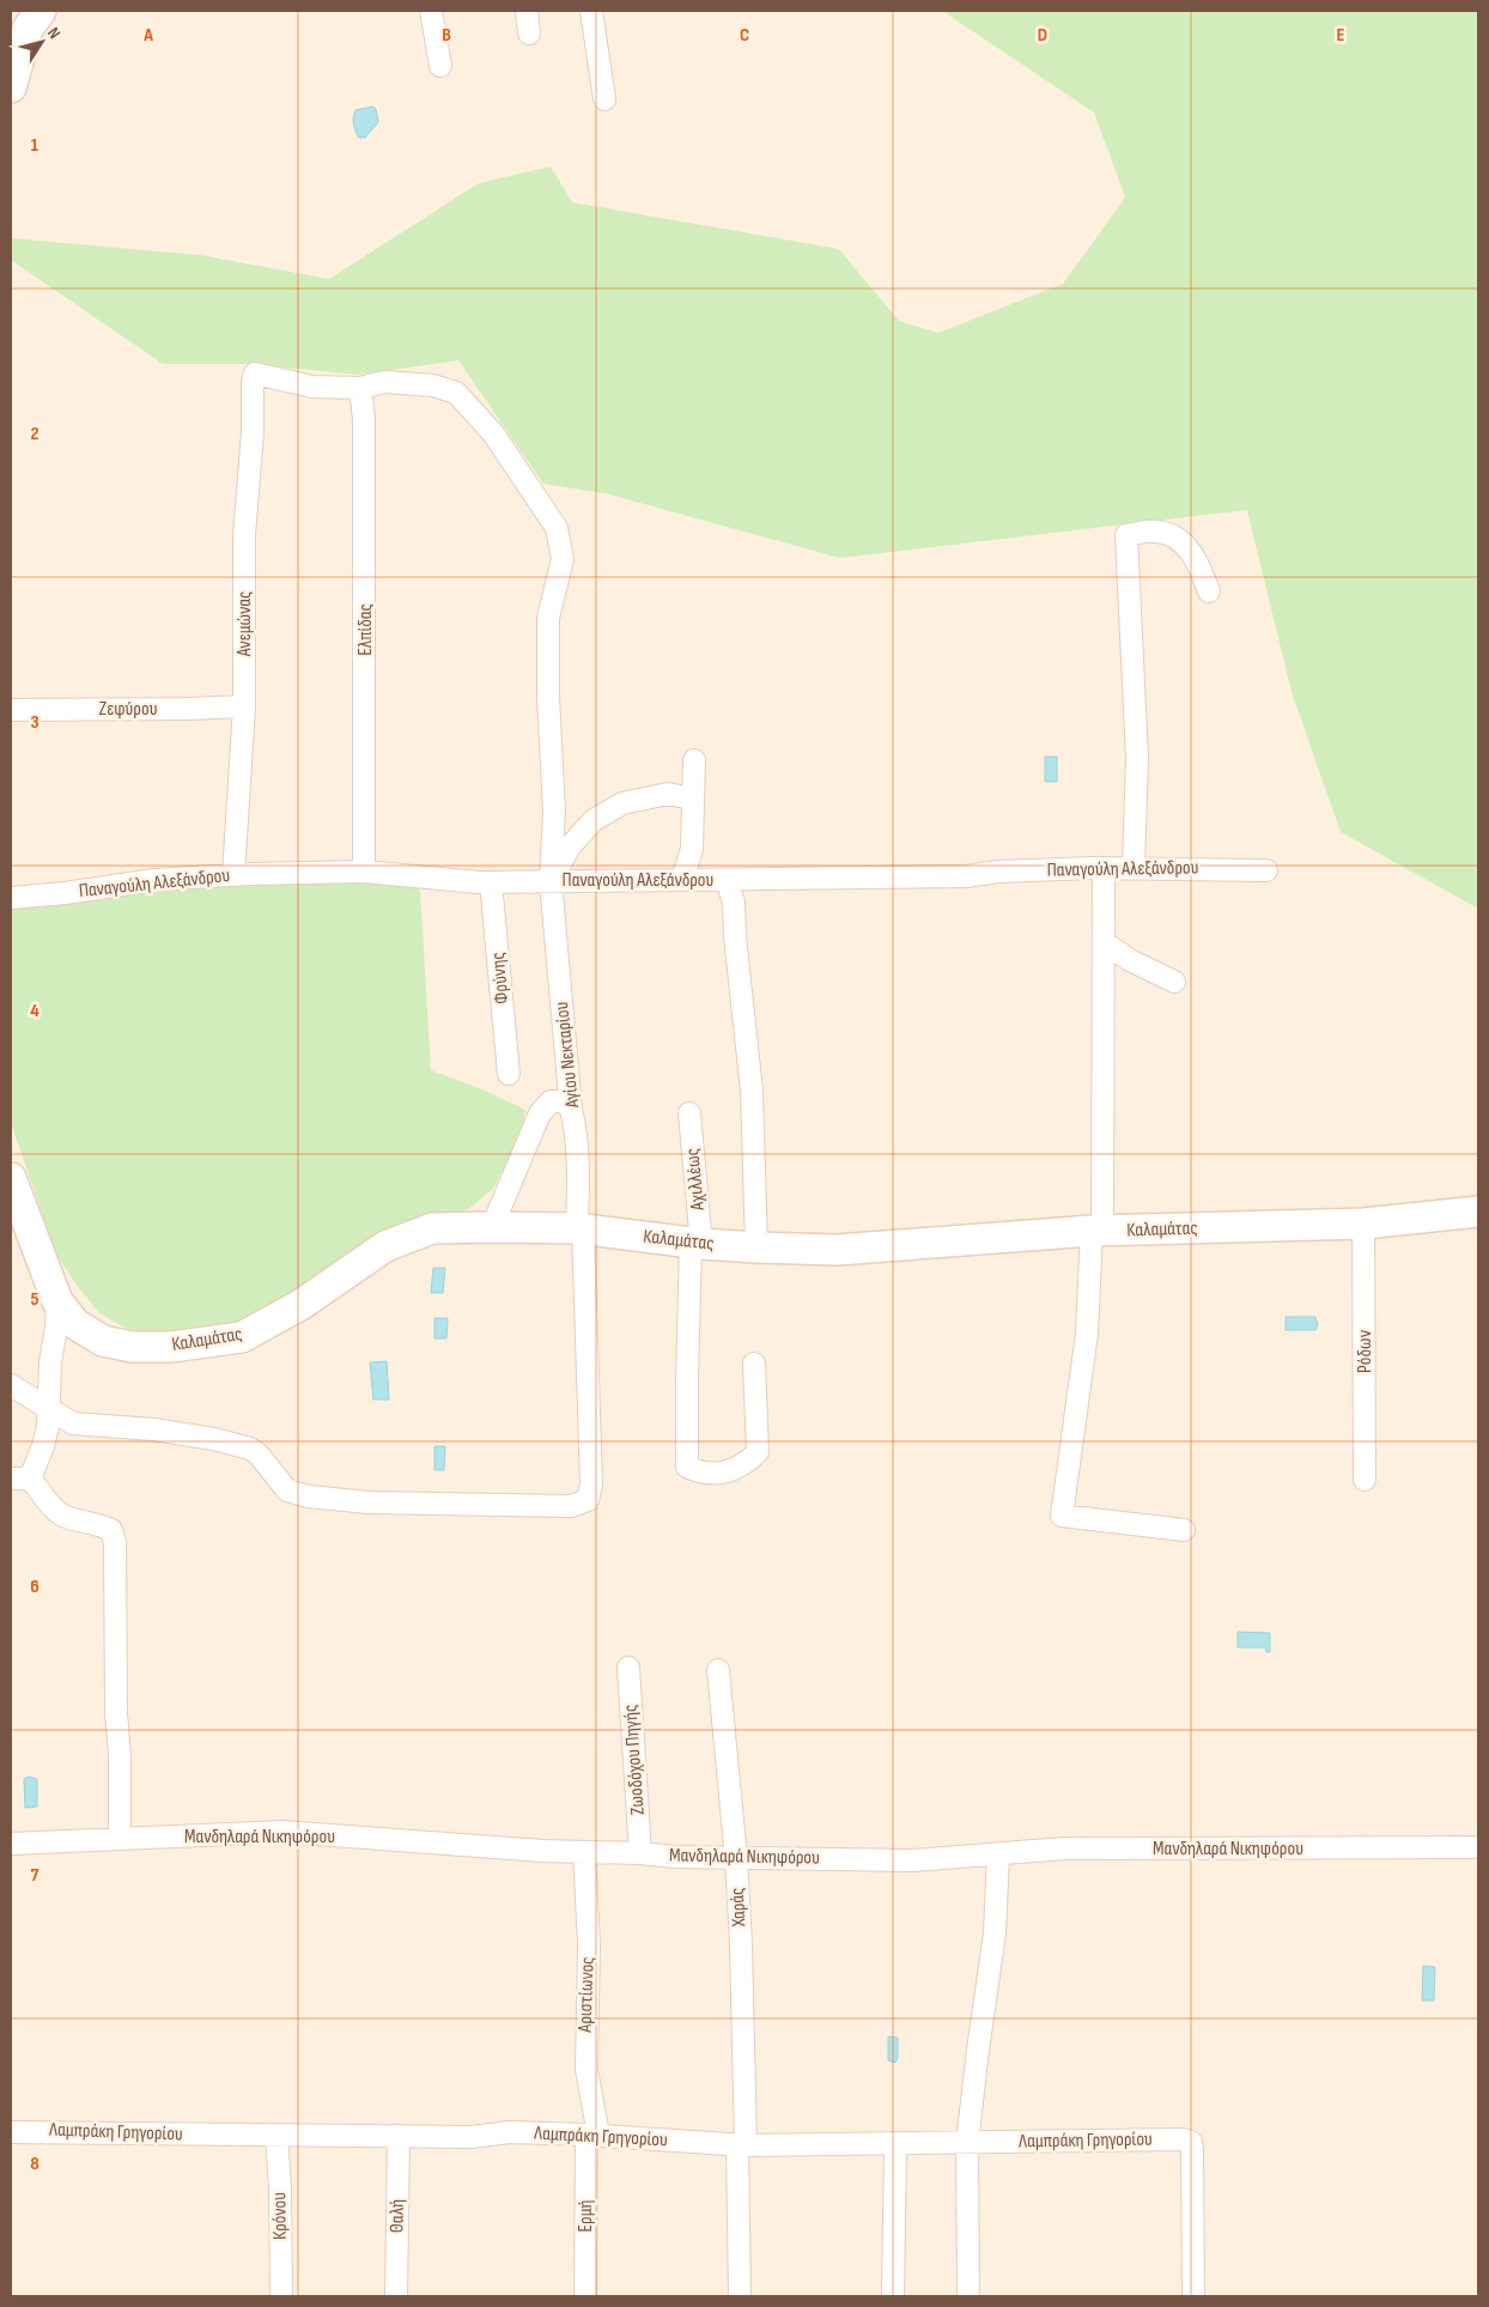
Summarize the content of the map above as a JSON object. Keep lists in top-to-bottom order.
{
  "streets": {
    "street": [
      "Ανεμώνας",
      "Ελπίδας",
      "Ζεφύρου",
      "Παναγούλη Αλεξάνδρου",
      "Φρύνης",
      "Αγίου Νεκταρίου",
      "Αχιλλέως",
      "Καλαμάτας",
      "Ρόδων",
      "Ζωοδόχου Πηγής",
      "Μανδηλαρά Νικηφόρου",
      "Χαράς",
      "Αριστίωνος",
      "Λαμπράκη Γρηγορίου",
      "Κρόνου",
      "Θαλή",
      "Ερμή"
    ]
  },
  "crossings": [
    ["Ανεμώνας", "Ζεφύρου"],
    ["Ανεμώνας", "Παναγούλη Αλεξάνδρου"],
    ["Ανεμώνας", "Αγίου Νεκταρίου"],
    ["Ελπίδας", "Παναγούλη Αλεξάνδρου"],
    ["Ελπίδας", "Αγίου Νεκταρίου"],
    ["Παναγούλη Αλεξάνδρου", "Φρύνης"],
    ["Παναγούλη Αλεξάνδρου", "Αγίου Νεκταρίου"],
    ["Αγίου Νεκταρίου", "Καλαμάτας"],
    ["Αχιλλέως", "Καλαμάτας"],
    ["Καλαμάτας", "Ρόδων"],
    ["Ζωοδόχου Πηγής", "Μανδηλαρά Νικηφόρου"],
    ["Μανδηλαρά Νικηφόρου", "Χαράς"],
    ["Μανδηλαρά Νικηφόρου", "Αριστίωνος"],
    ["Χαράς", "Λαμπράκη Γρηγορίου"],
    ["Αριστίωνος", "Λαμπράκη Γρηγορίου"],
    ["Αριστίωνος", "Ερμή"],
    ["Λαμπράκη Γρηγορίου", "Κρόνου"],
    ["Λαμπράκη Γρηγορίου", "Θαλή"],
    ["Λαμπράκη Γρηγορίου", "Ερμή"]
  ],
  "north": "top right",
  "grid": {
    "columns": [
      "A",
      "B",
      "C",
      "D",
      "E"
    ],
    "rows": [
      "1",
      "2",
      "3",
      "4",
      "5",
      "6",
      "7",
      "8"
    ]
  }
}
